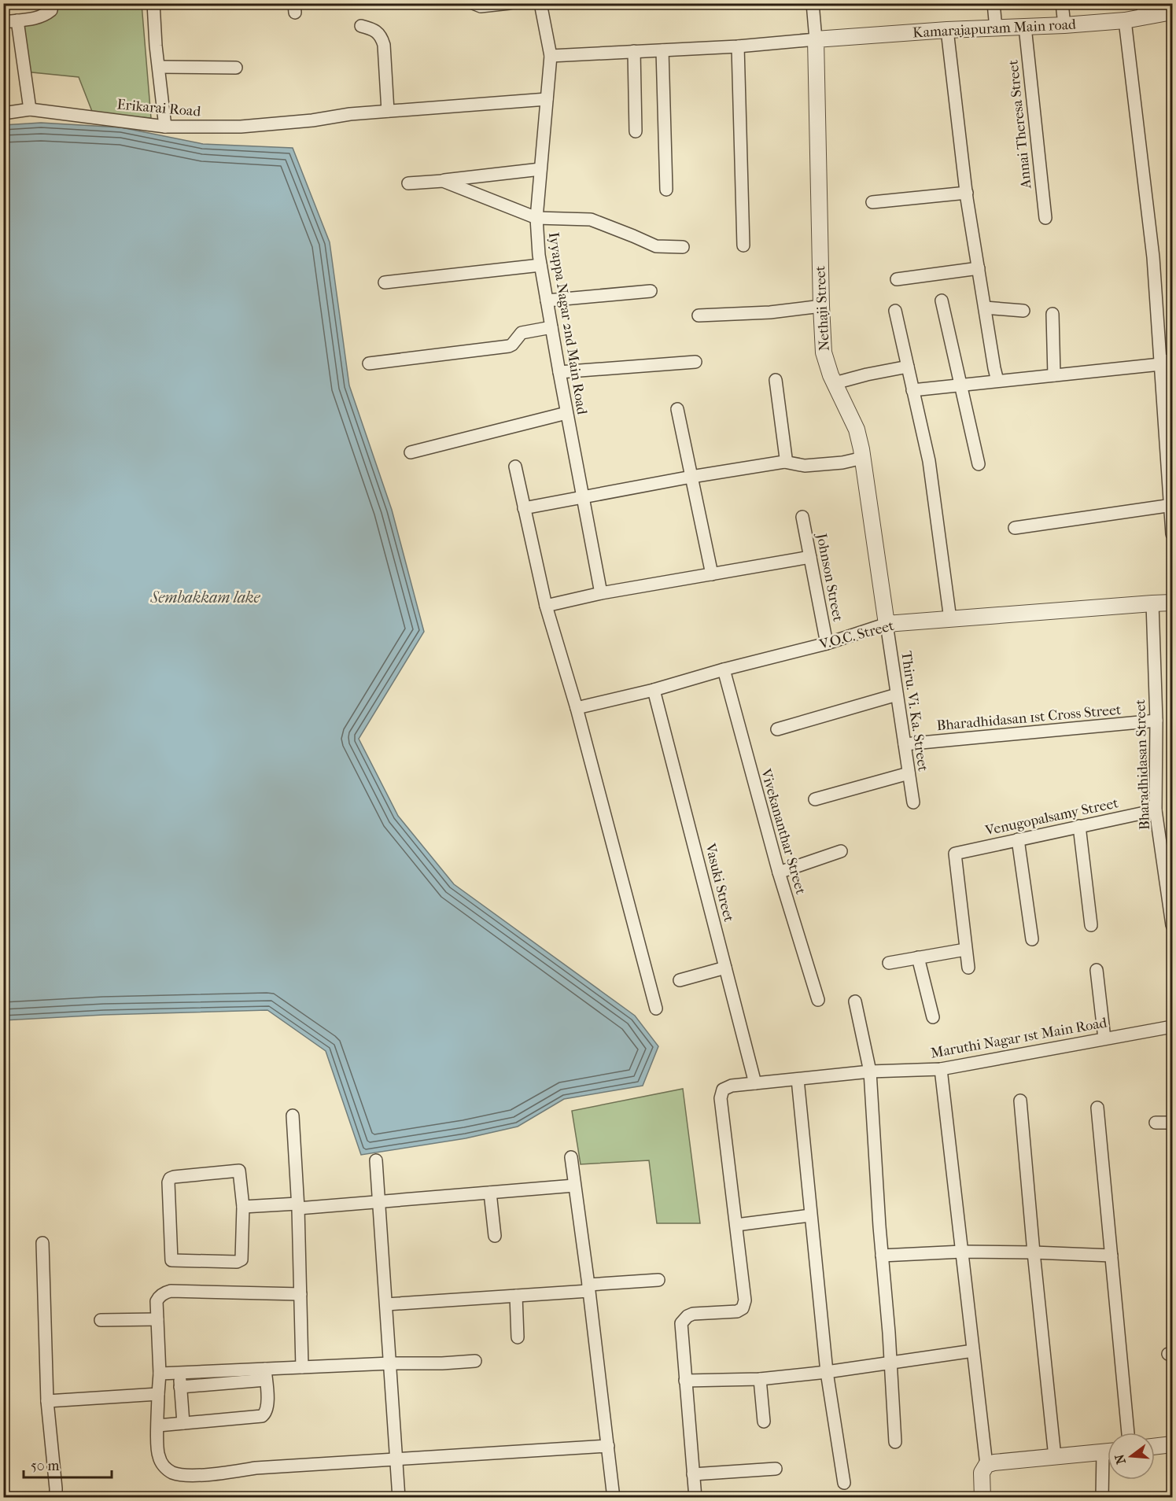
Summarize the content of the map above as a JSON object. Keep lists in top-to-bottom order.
{
  "streets": {
    "street": [
      "Kamarajapuram Main road",
      "Erikarai Road",
      "Annai Theresa Street",
      "Nethaji Street",
      "Iyyappa Nagar 2nd Main Road",
      "Johnson Street",
      "V.O.C. Street",
      "Thiru. Vi. Ka. Street",
      "Bharadhidasan 1st Cross Street",
      "Bharadhidasan Street",
      "Venugopalsamy Street",
      "Vivekananthar Street",
      "Vasuki Street",
      "Maruthi Nagar 1st Main Road"
    ]
  },
  "crossings": [
    ["Kamarajapuram Main road", "Annai Theresa Street"],
    ["Kamarajapuram Main road", "Nethaji Street"],
    ["Erikarai Road", "Iyyappa Nagar 2nd Main Road"],
    ["Nethaji Street", "V.O.C. Street"],
    ["Nethaji Street", "Thiru. Vi. Ka. Street"],
    ["Johnson Street", "V.O.C. Street"],
    ["V.O.C. Street", "Thiru. Vi. Ka. Street"],
    ["V.O.C. Street", "Bharadhidasan Street"],
    ["V.O.C. Street", "Vivekananthar Street"],
    ["V.O.C. Street", "Vasuki Street"],
    ["Thiru. Vi. Ka. Street", "Bharadhidasan 1st Cross Street"],
    ["Bharadhidasan 1st Cross Street", "Bharadhidasan Street"],
    ["Bharadhidasan Street", "Venugopalsamy Street"],
    ["Vasuki Street", "Maruthi Nagar 1st Main Road"]
  ],
  "water": ["Sembakkam lake"],
  "scale_bar": "50 m",
  "north": "left"
}
